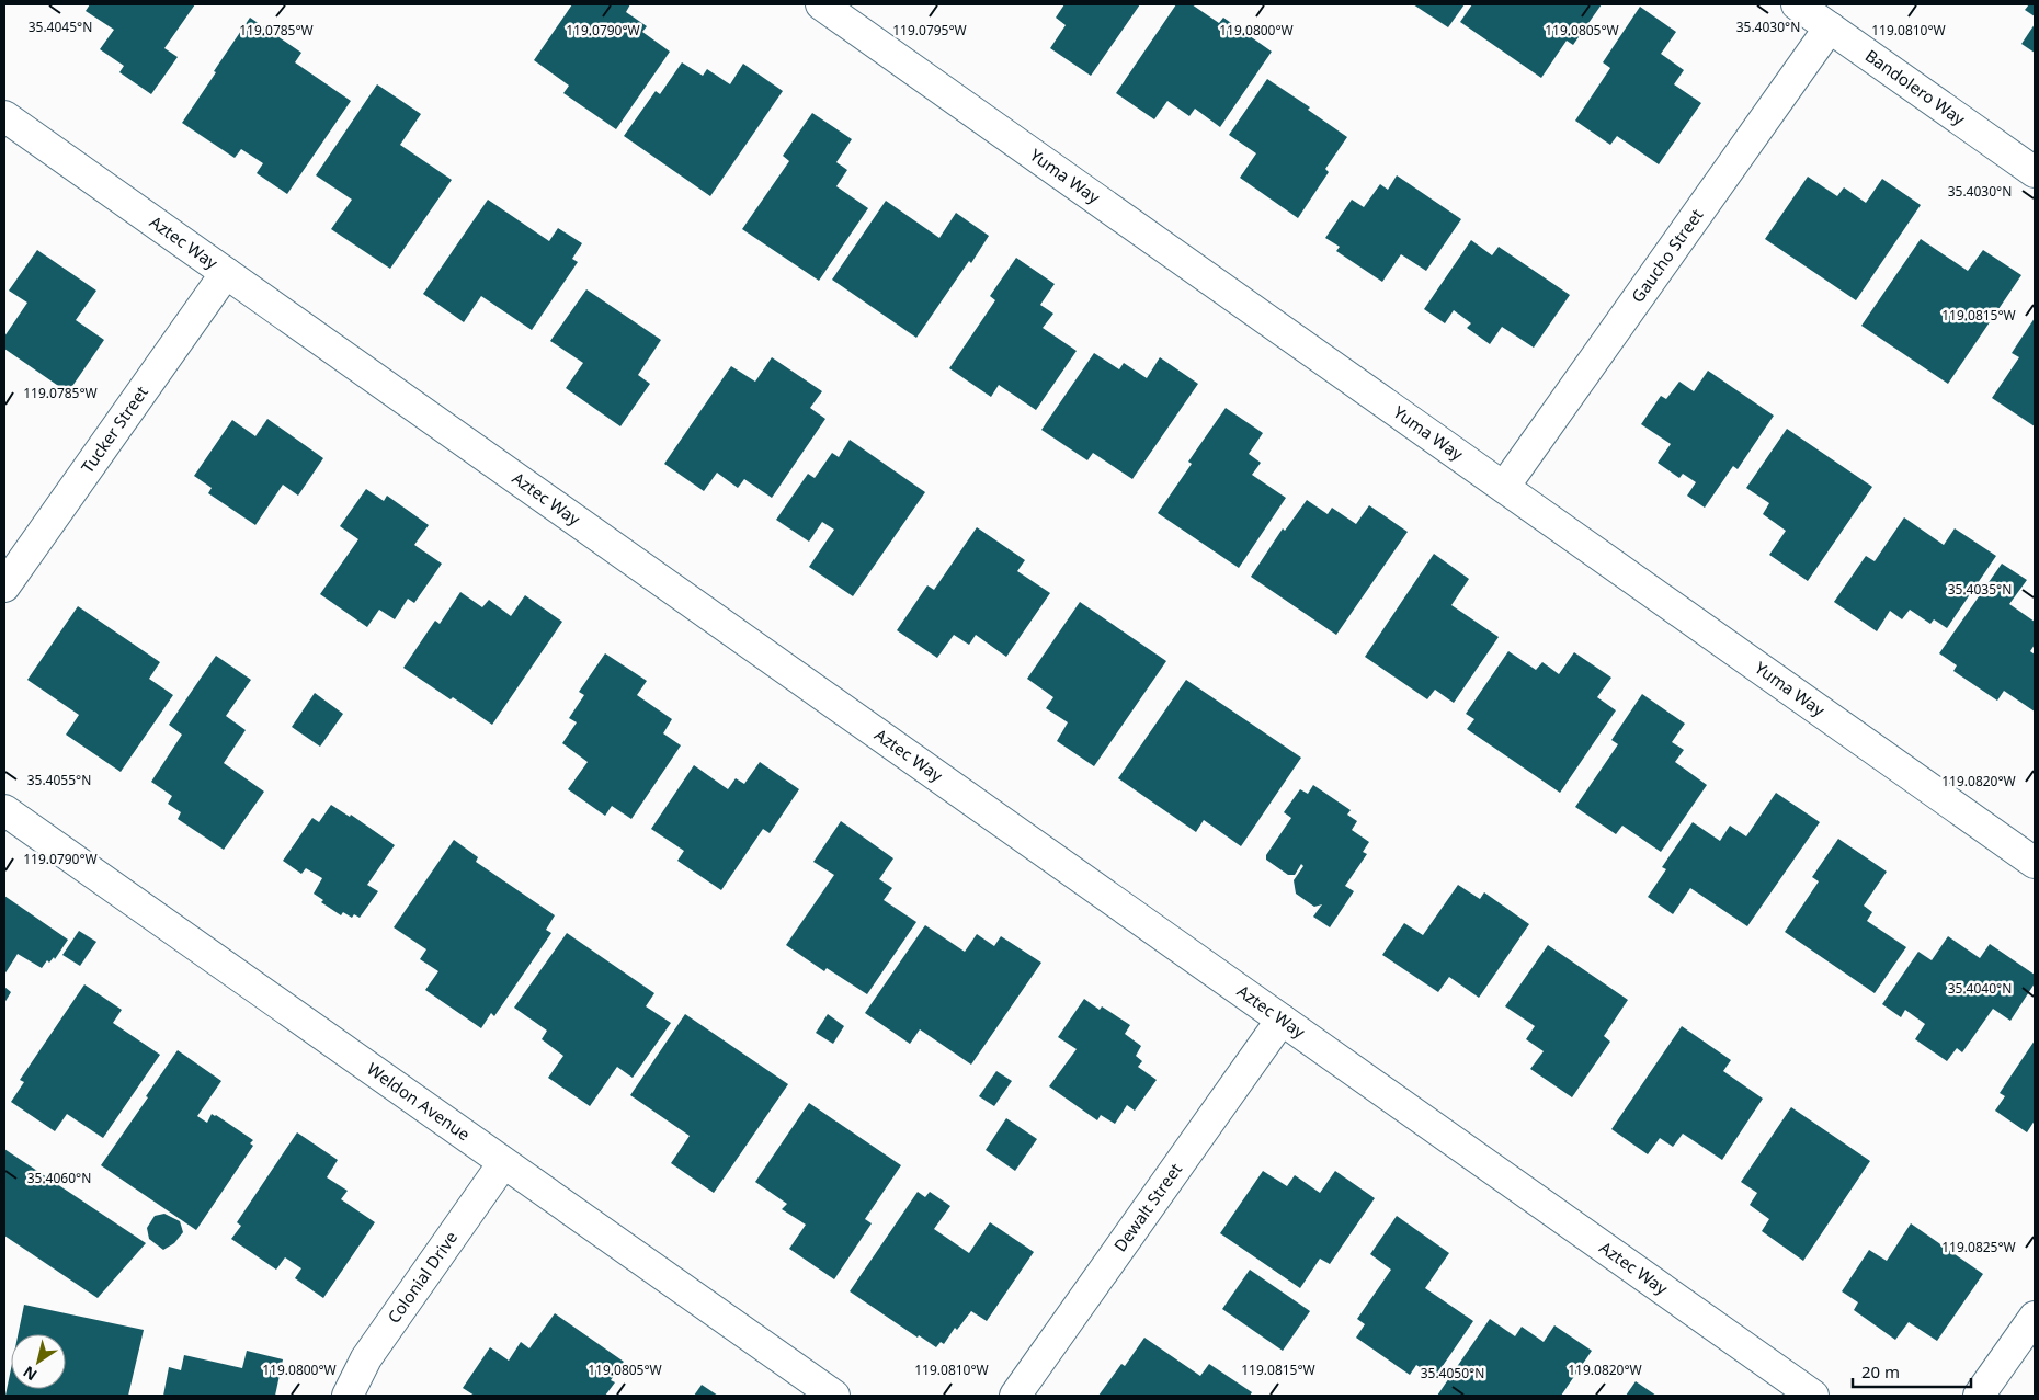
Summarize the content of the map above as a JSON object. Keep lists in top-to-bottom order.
{
  "streets": {
    "street": [
      "Bandolero Way",
      "Yuma Way",
      "Aztec Way",
      "Gaucho Street",
      "Tucker Street",
      "Weldon Avenue",
      "Dewalt Street",
      "Colonial Drive"
    ]
  },
  "crossings": [
    ["Bandolero Way", "Gaucho Street"],
    ["Yuma Way", "Gaucho Street"],
    ["Aztec Way", "Tucker Street"],
    ["Aztec Way", "Dewalt Street"],
    ["Weldon Avenue", "Colonial Drive"]
  ],
  "scale_bar": "20 m",
  "north": "bottom left",
  "coordinates": [
    "35.4045°N",
    "35.4030°N",
    "119.0785°W",
    "119.0790°W",
    "119.0795°W",
    "119.0800°W",
    "119.0805°W",
    "119.0810°W",
    "119.0815°W",
    "35.4035°N",
    "35.4055°N",
    "119.0820°W",
    "35.4040°N",
    "35.4060°N",
    "119.0825°W",
    "35.4050°N"
  ]
}
